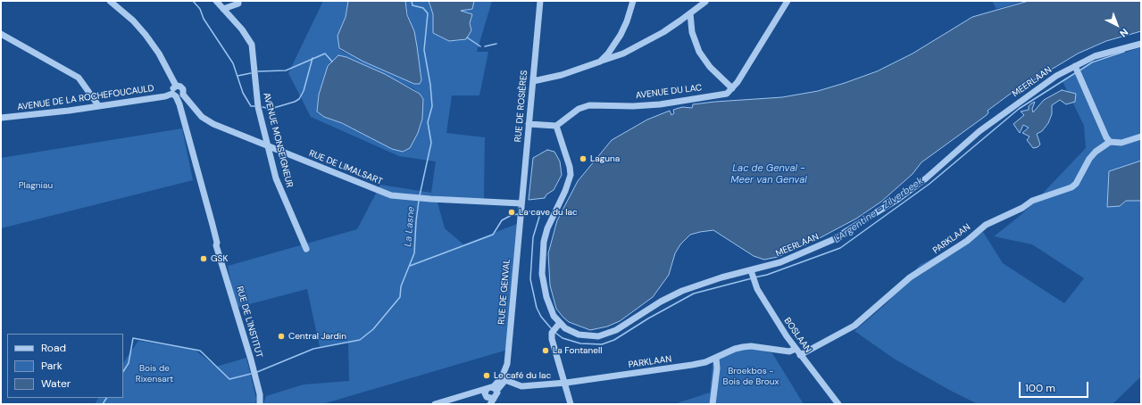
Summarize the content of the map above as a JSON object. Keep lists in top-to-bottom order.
{
  "streets": {
    "street": [
      "MEERLAAN",
      "AVENUE DU LAC",
      "AVENUE DE LA ROCHEFOUCAULD",
      "RUE DE ROSIÈRES",
      "AVENUE MONSEIGNEUR",
      "RUE DE LIMALSART",
      "PARKLAAN",
      "RUE DE GENVAL",
      "RUE DE L'INSTITUT",
      "BOSLAAN"
    ]
  },
  "crossings": [
    ["MEERLAAN", "AVENUE DU LAC"],
    ["MEERLAAN", "BOSLAAN"],
    ["AVENUE DE LA ROCHEFOUCAULD", "RUE DE LIMALSART"],
    ["AVENUE DE LA ROCHEFOUCAULD", "RUE DE L'INSTITUT"],
    ["RUE DE ROSIÈRES", "RUE DE LIMALSART"],
    ["RUE DE ROSIÈRES", "RUE DE GENVAL"],
    ["AVENUE MONSEIGNEUR", "RUE DE LIMALSART"],
    ["PARKLAAN", "RUE DE GENVAL"],
    ["PARKLAAN", "BOSLAAN"]
  ],
  "water": ["Lac de Genval - Meer van Genval", "L'Argentine - Zilverbeek", "La Lasne"],
  "parks": ["Plagniau", "Bois de Rixensart", "Broekbos - Bois de Broux"],
  "places": [
    "Laguna",
    "La cave du lac",
    "GSK",
    "Central Jardin",
    "La Fontanell",
    "Le café du lac"
  ],
  "legend": ["Road", "Park", "Water"],
  "scale_bar": "100 m",
  "north": "bottom right"
}
